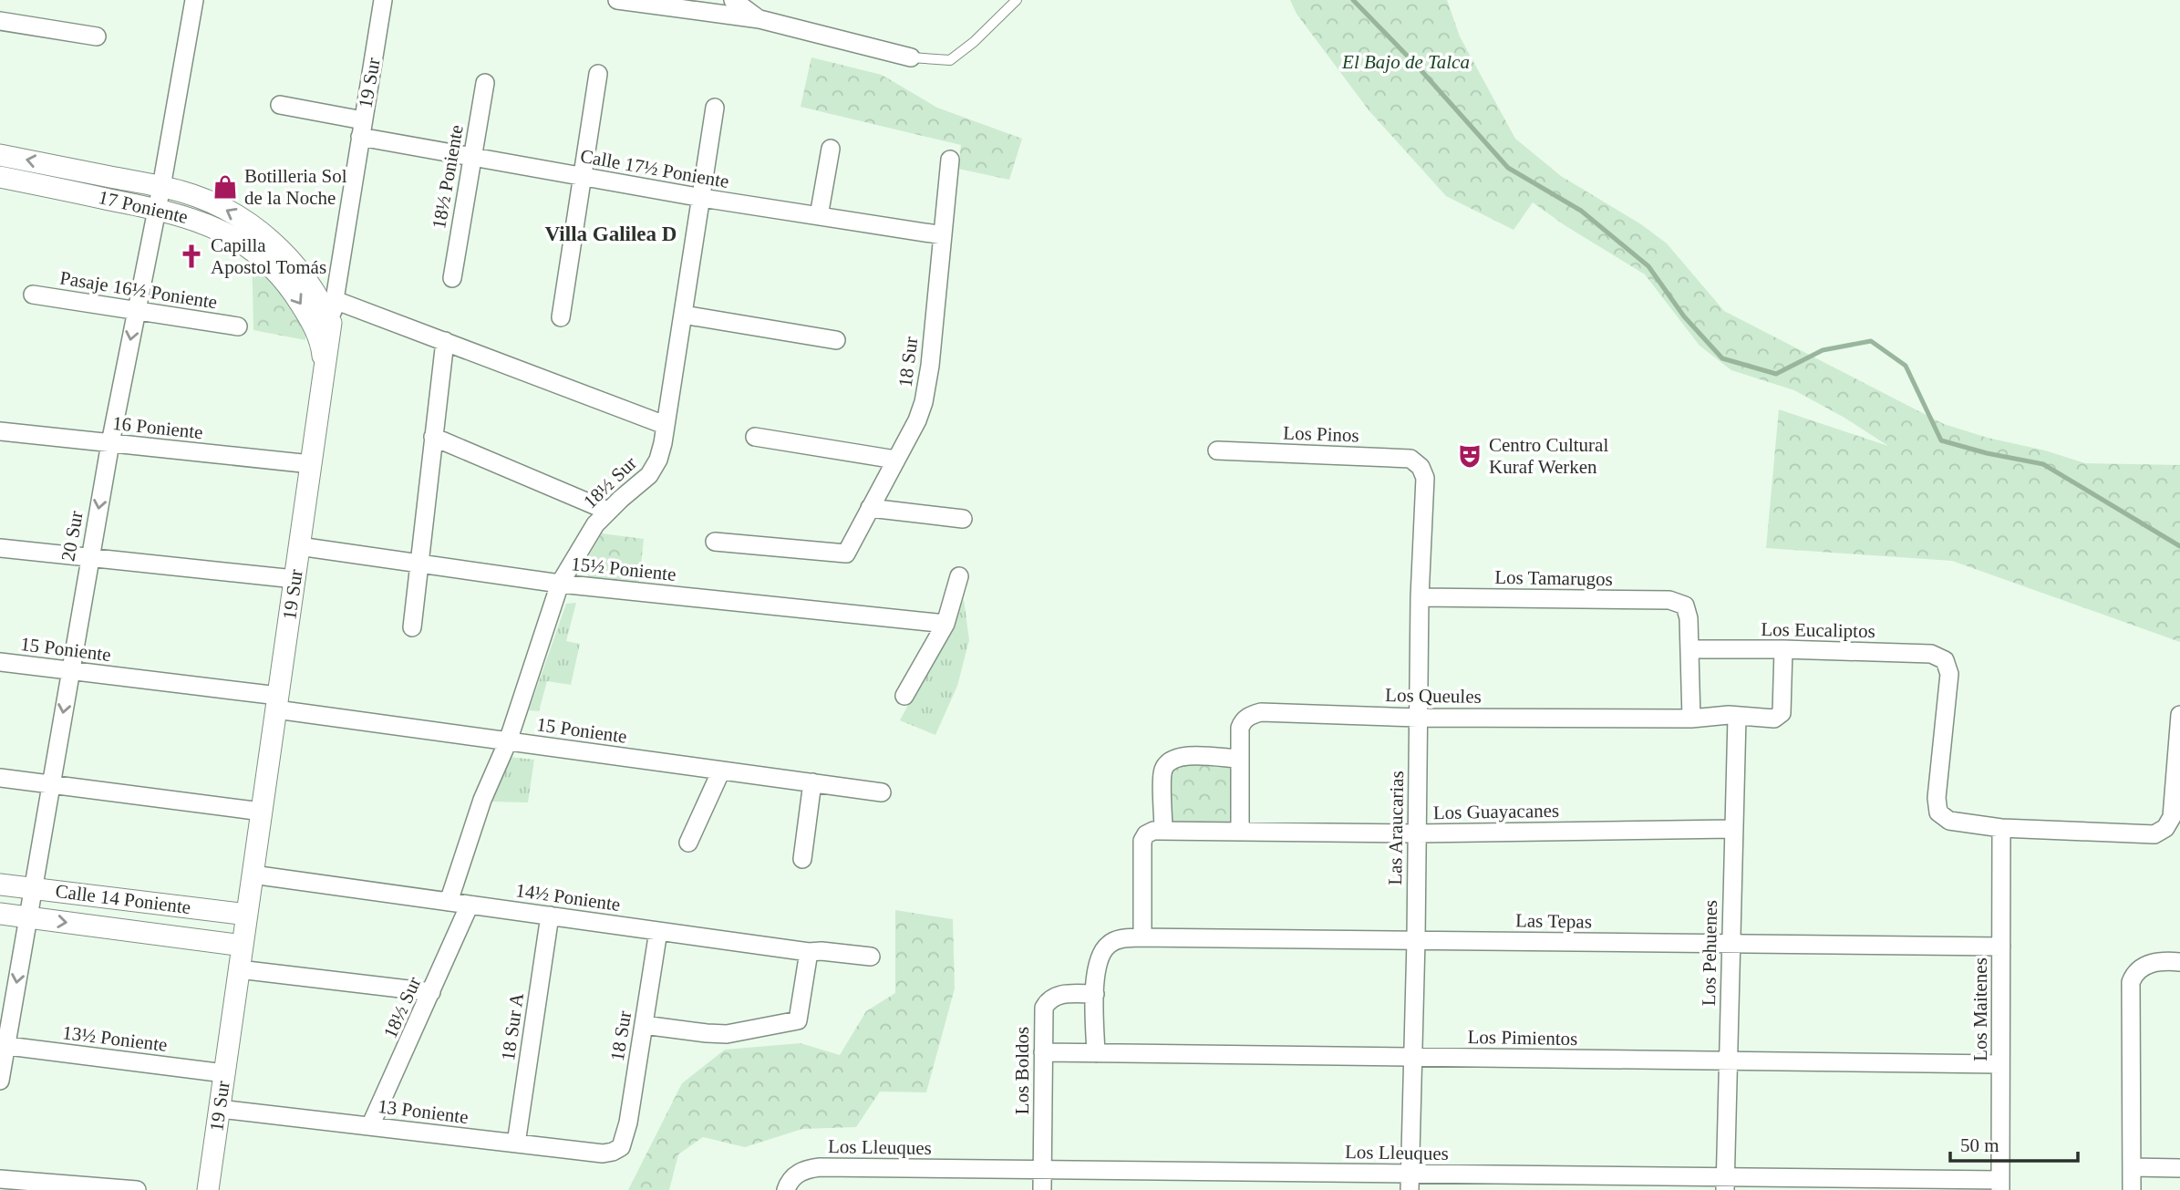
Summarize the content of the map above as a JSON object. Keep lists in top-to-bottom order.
{
  "streets": {
    "street": [
      "19 Sur",
      "Calle 17½ Poniente",
      "18½ Poniente",
      "17 Poniente",
      "Pasaje 16½ Poniente",
      "18 Sur",
      "16 Poniente",
      "Los Pinos",
      "18½ Sur",
      "20 Sur",
      "15½ Poniente",
      "Los Tamarugos",
      "Los Eucaliptos",
      "15 Poniente",
      "Los Queules",
      "Los Guayacanes",
      "Las Araucarias",
      "14½ Poniente",
      "Calle 14 Poniente",
      "Las Tepas",
      "Los Pehuenes",
      "Los Maitenes",
      "18 Sur A",
      "Los Pimientos",
      "13½ Poniente",
      "Los Boldos",
      "13 Poniente",
      "Los Lleuques"
    ]
  },
  "crossings": [
    ["19 Sur", "Calle 17½ Poniente"],
    ["19 Sur", "17 Poniente"],
    ["19 Sur", "16 Poniente"],
    ["19 Sur", "15½ Poniente"],
    ["19 Sur", "15 Poniente"],
    ["19 Sur", "14½ Poniente"],
    ["19 Sur", "Calle 14 Poniente"],
    ["19 Sur", "13½ Poniente"],
    ["19 Sur", "13 Poniente"],
    ["Calle 17½ Poniente", "18½ Poniente"],
    ["Calle 17½ Poniente", "18 Sur"],
    ["Calle 17½ Poniente", "18½ Sur"],
    ["17 Poniente", "20 Sur"],
    ["Pasaje 16½ Poniente", "20 Sur"],
    ["18 Sur", "14½ Poniente"],
    ["18 Sur", "13 Poniente"],
    ["16 Poniente", "20 Sur"],
    ["Los Pinos", "Las Araucarias"],
    ["18½ Sur", "15½ Poniente"],
    ["18½ Sur", "15 Poniente"],
    ["18½ Sur", "14½ Poniente"],
    ["18½ Sur", "13 Poniente"],
    ["20 Sur", "15 Poniente"],
    ["20 Sur", "Calle 14 Poniente"],
    ["20 Sur", "13½ Poniente"],
    ["Los Tamarugos", "Los Eucaliptos"],
    ["Los Tamarugos", "Las Araucarias"],
    ["Los Eucaliptos", "Los Queules"],
    ["Los Eucaliptos", "Los Maitenes"],
    ["Los Queules", "Los Guayacanes"],
    ["Los Queules", "Las Araucarias"],
    ["Los Queules", "Los Pehuenes"],
    ["Los Guayacanes", "Las Araucarias"],
    ["Los Guayacanes", "Los Pehuenes"],
    ["Las Araucarias", "Las Tepas"],
    ["Las Araucarias", "Los Pimientos"],
    ["Las Araucarias", "Los Lleuques"],
    ["14½ Poniente", "18 Sur A"],
    ["Las Tepas", "Los Pehuenes"],
    ["Las Tepas", "Los Maitenes"],
    ["Las Tepas", "Los Boldos"],
    ["Los Pehuenes", "Los Pimientos"],
    ["Los Pehuenes", "Los Lleuques"],
    ["Los Maitenes", "Los Pimientos"],
    ["Los Maitenes", "Los Lleuques"],
    ["18 Sur A", "13 Poniente"],
    ["Los Pimientos", "Los Boldos"],
    ["Los Boldos", "Los Lleuques"]
  ],
  "one_way": ["20 Sur"],
  "districts": ["Villa Galilea D"],
  "parks": ["El Bajo de Talca"],
  "places": {
    "shop": ["Botilleria Sol de la Noche"],
    "church": ["Capilla Apostol Tomás"],
    "theatre": ["Centro Cultural Kuraf Werken"]
  },
  "scale_bar": "50 m"
}
